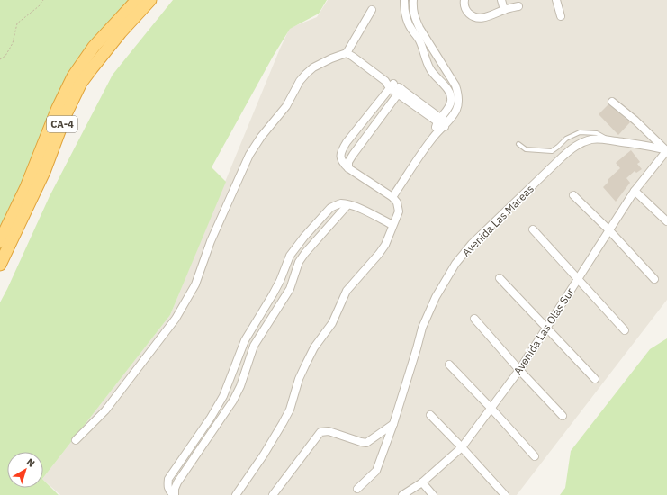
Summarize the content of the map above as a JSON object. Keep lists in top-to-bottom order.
{
  "streets": {
    "highway": ["CA-4"],
    "street": ["Avenida Las Mareas", "Avenida Las Olas Sur"]
  },
  "crossings": [
    ["Avenida Las Mareas", "Avenida Las Olas Sur"]
  ],
  "north": "top right"
}
